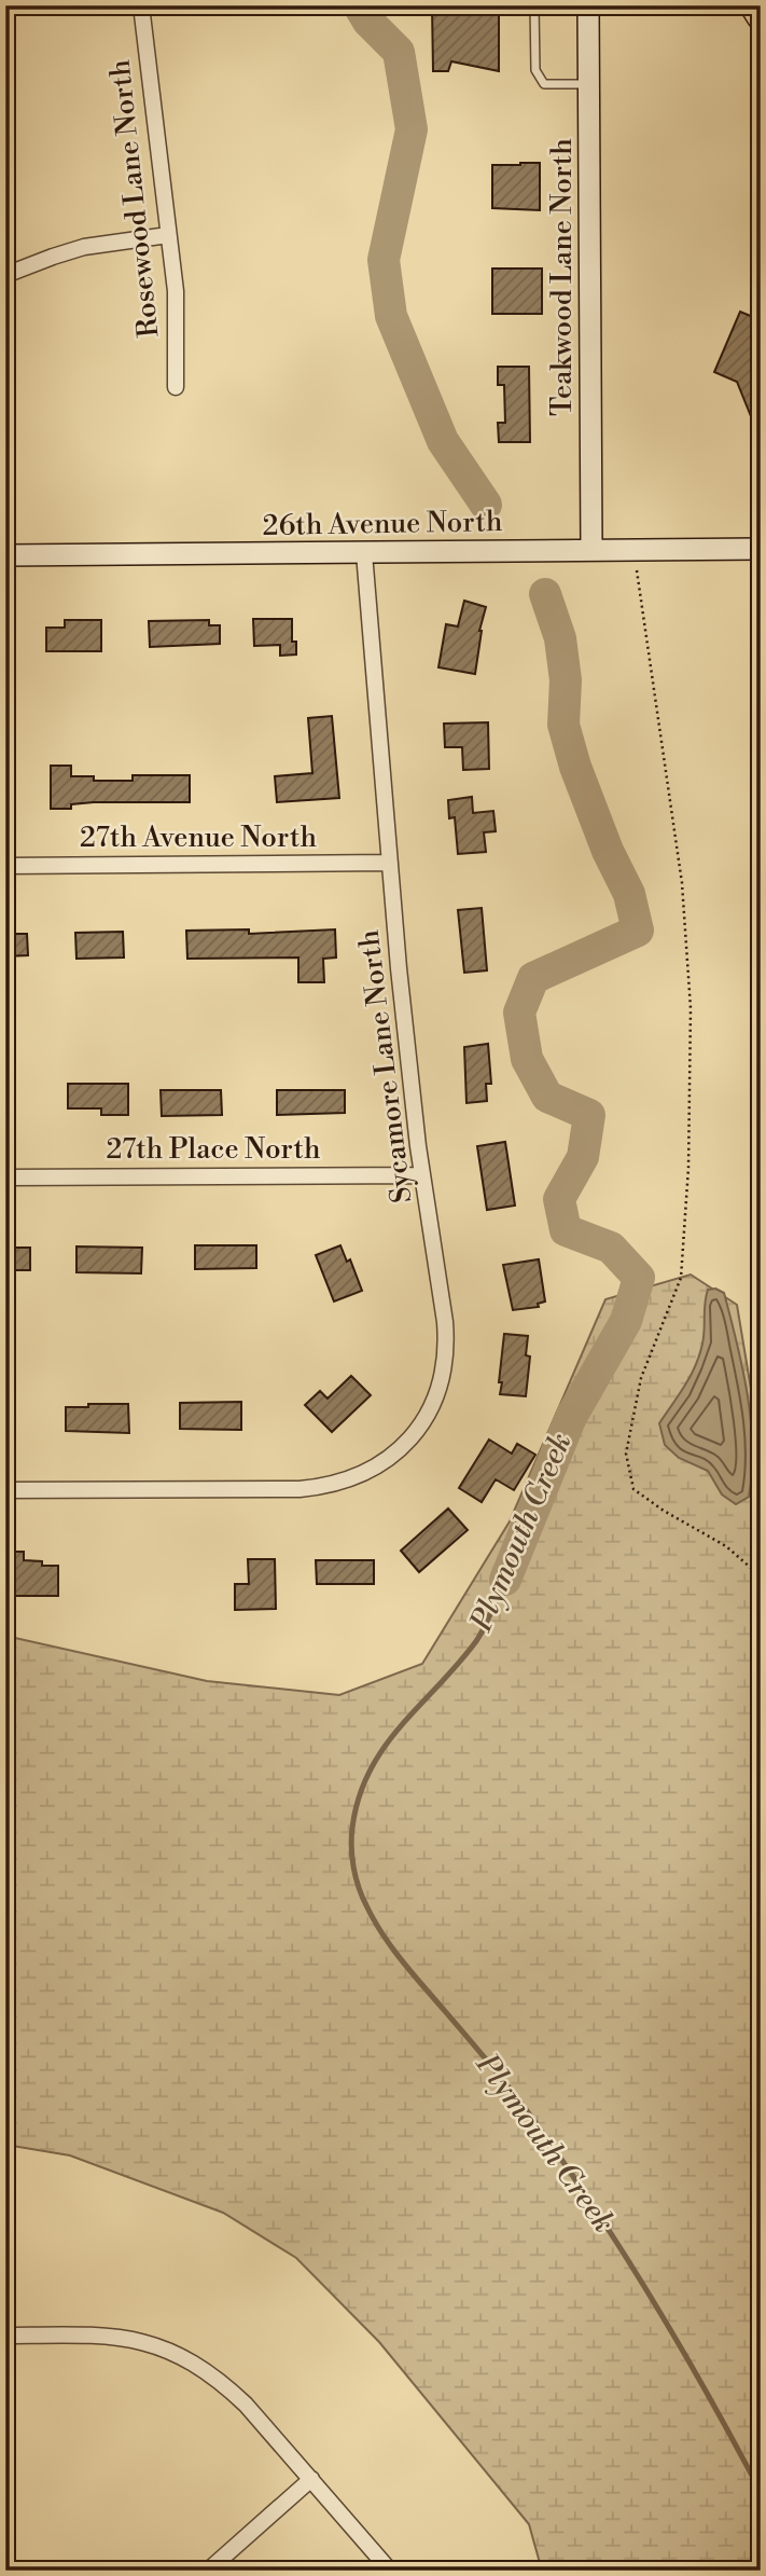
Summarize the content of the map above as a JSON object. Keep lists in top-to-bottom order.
{
  "streets": {
    "street": [
      "Rosewood Lane North",
      "Teakwood Lane North",
      "26th Avenue North",
      "27th Avenue North",
      "Sycamore Lane North",
      "27th Place North"
    ]
  },
  "crossings": [
    ["Teakwood Lane North", "26th Avenue North"],
    ["26th Avenue North", "Sycamore Lane North"],
    ["27th Avenue North", "Sycamore Lane North"],
    ["Sycamore Lane North", "27th Place North"]
  ],
  "water": ["Plymouth Creek"]
}
